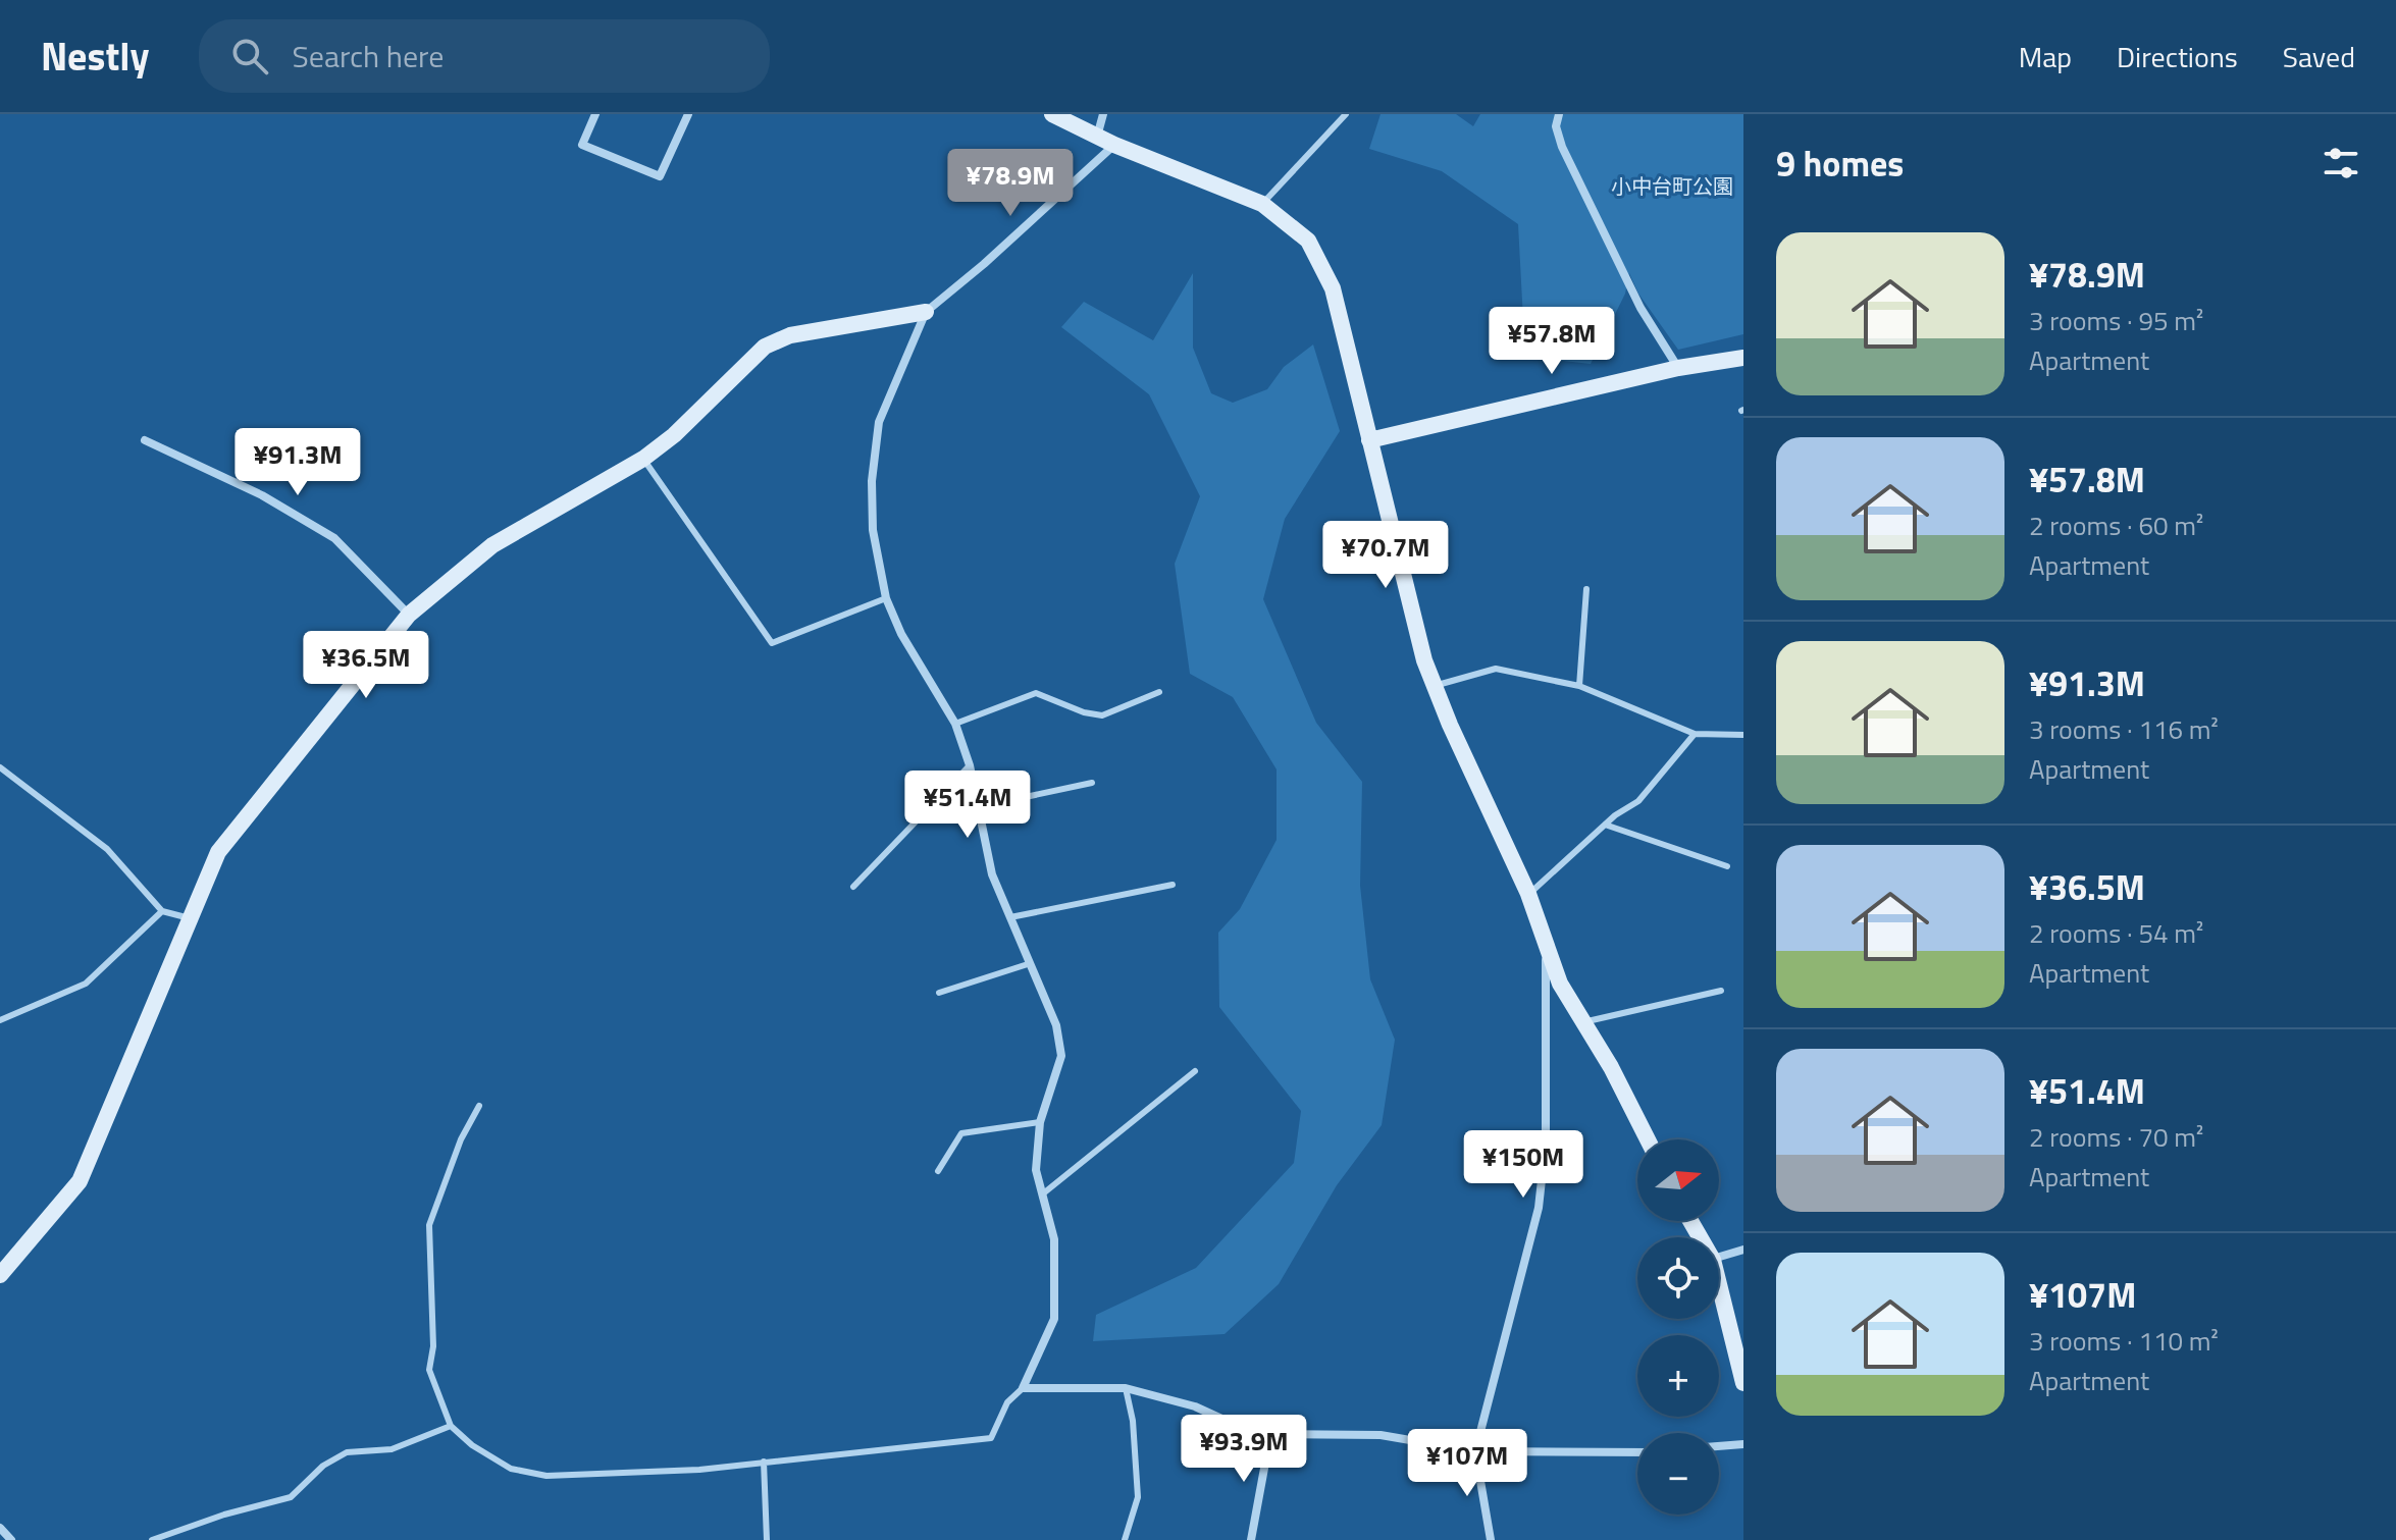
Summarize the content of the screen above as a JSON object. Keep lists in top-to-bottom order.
{
  "parks": ["小中台町公園"],
  "north": "right",
  "page": {
    "header": "Nestly",
    "search": "Search here",
    "nav": ["Map", "Directions", "Saved"],
    "heading": "9 homes",
    "price": [
      "¥78.9M",
      "¥57.8M",
      "¥91.3M",
      "¥70.7M",
      "¥36.5M",
      "¥51.4M",
      "¥150M",
      "¥93.9M",
      "¥107M"
    ],
    "list": [
      {
        "name": "¥78.9M",
        "note": "3 rooms · 95 m² · Apartment"
      },
      {
        "name": "¥57.8M",
        "note": "2 rooms · 60 m² · Apartment"
      },
      {
        "name": "¥91.3M",
        "note": "3 rooms · 116 m² · Apartment"
      },
      {
        "name": "¥36.5M",
        "note": "2 rooms · 54 m² · Apartment"
      },
      {
        "name": "¥51.4M",
        "note": "2 rooms · 70 m² · Apartment"
      },
      {
        "name": "¥107M",
        "note": "3 rooms · 110 m² · Apartment"
      }
    ],
    "map_buttons": ["+", "−"]
  }
}
